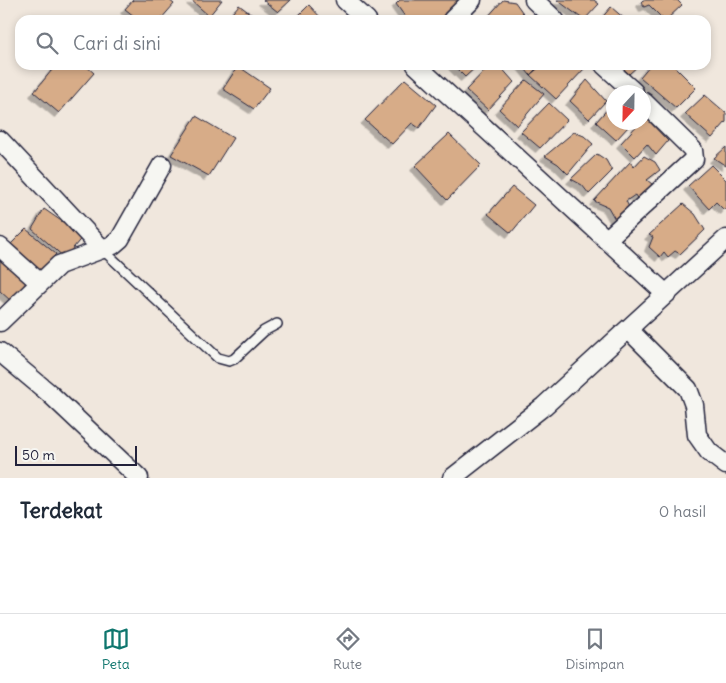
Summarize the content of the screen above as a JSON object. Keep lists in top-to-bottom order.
{
  "scale_bar": "50 m",
  "north": "bottom",
  "page": {
    "search": "Cari di sini",
    "scale": "50 m",
    "heading": ["Terdekat", "0 hasil"],
    "nav": ["Peta", "Rute", "Disimpan"]
  }
}
